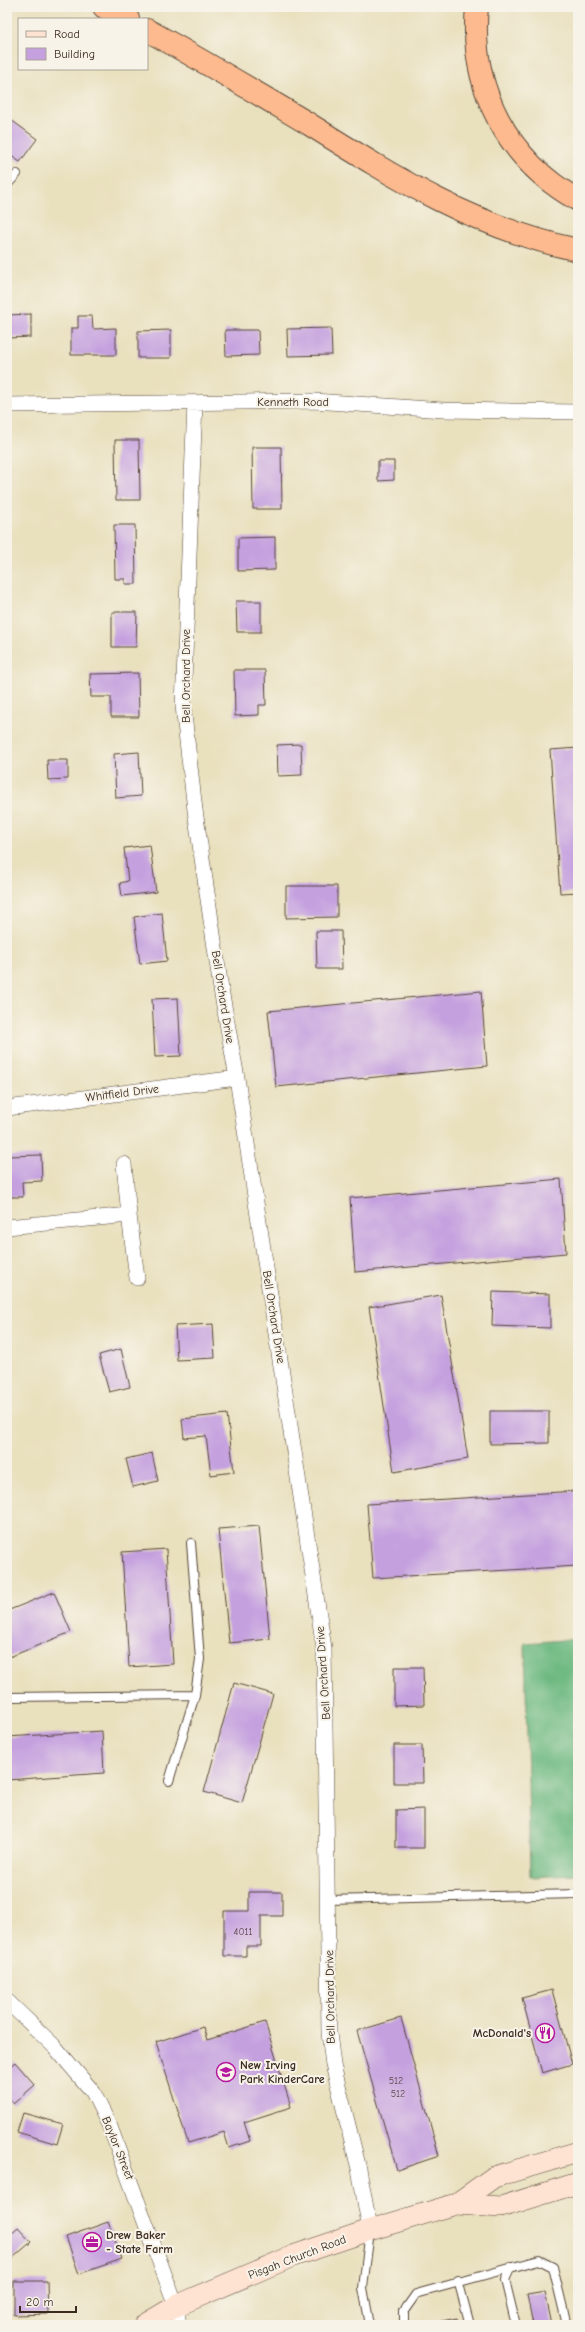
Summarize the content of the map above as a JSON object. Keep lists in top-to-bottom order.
{
  "streets": {
    "main road": ["Pisgah Church Road"],
    "street": [
      "Kenneth Road",
      "Bell Orchard Drive",
      "Whitfield Drive",
      "Baylor Street"
    ]
  },
  "crossings": [
    ["Kenneth Road", "Bell Orchard Drive"],
    ["Bell Orchard Drive", "Whitfield Drive"],
    ["Bell Orchard Drive", "Pisgah Church Road"],
    ["Baylor Street", "Pisgah Church Road"]
  ],
  "places": {
    "restaurant": ["McDonald's"],
    "school or university": ["New Irving Park KinderCare"],
    "office": ["Drew Baker - State Farm"]
  },
  "house_numbers": ["4011", "512", "512"],
  "legend": ["Road", "Building"],
  "scale_bar": "20 m"
}
